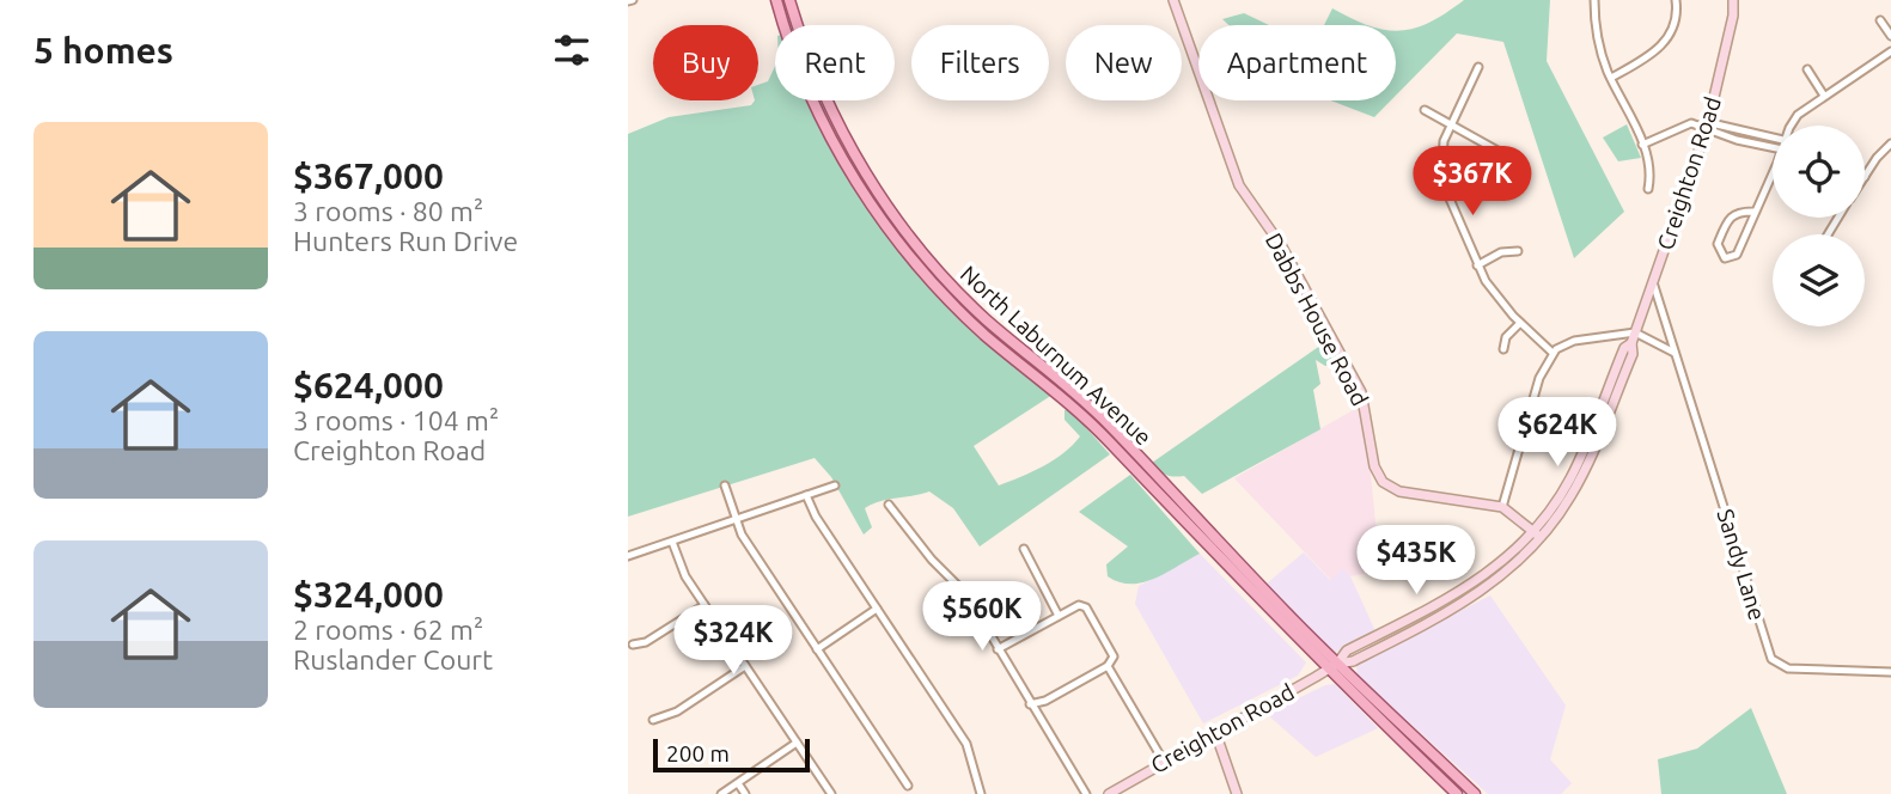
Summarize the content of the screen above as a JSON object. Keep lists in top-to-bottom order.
{
  "streets": {
    "main road": ["Creighton Road", "Dabbs House Road", "North Laburnum Avenue"],
    "street": ["Sandy Lane"]
  },
  "crossings": [
    ["Creighton Road", "North Laburnum Avenue"],
    ["Creighton Road", "Sandy Lane"]
  ],
  "scale_bar": "200 m",
  "page": {
    "heading": "5 homes",
    "chip": [
      "Buy",
      "Rent",
      "Filters",
      "New",
      "Apartment"
    ],
    "list": [
      {
        "name": "$367,000",
        "note": "3 rooms · 80 m² · Hunters Run Drive"
      },
      {
        "name": "$624,000",
        "note": "3 rooms · 104 m² · Creighton Road"
      },
      {
        "name": "$324,000",
        "note": "2 rooms · 62 m² · Ruslander Court"
      }
    ],
    "price": [
      "$367K",
      "$624K",
      "$435K",
      "$560K",
      "$324K"
    ],
    "scale": "200 m"
  }
}
